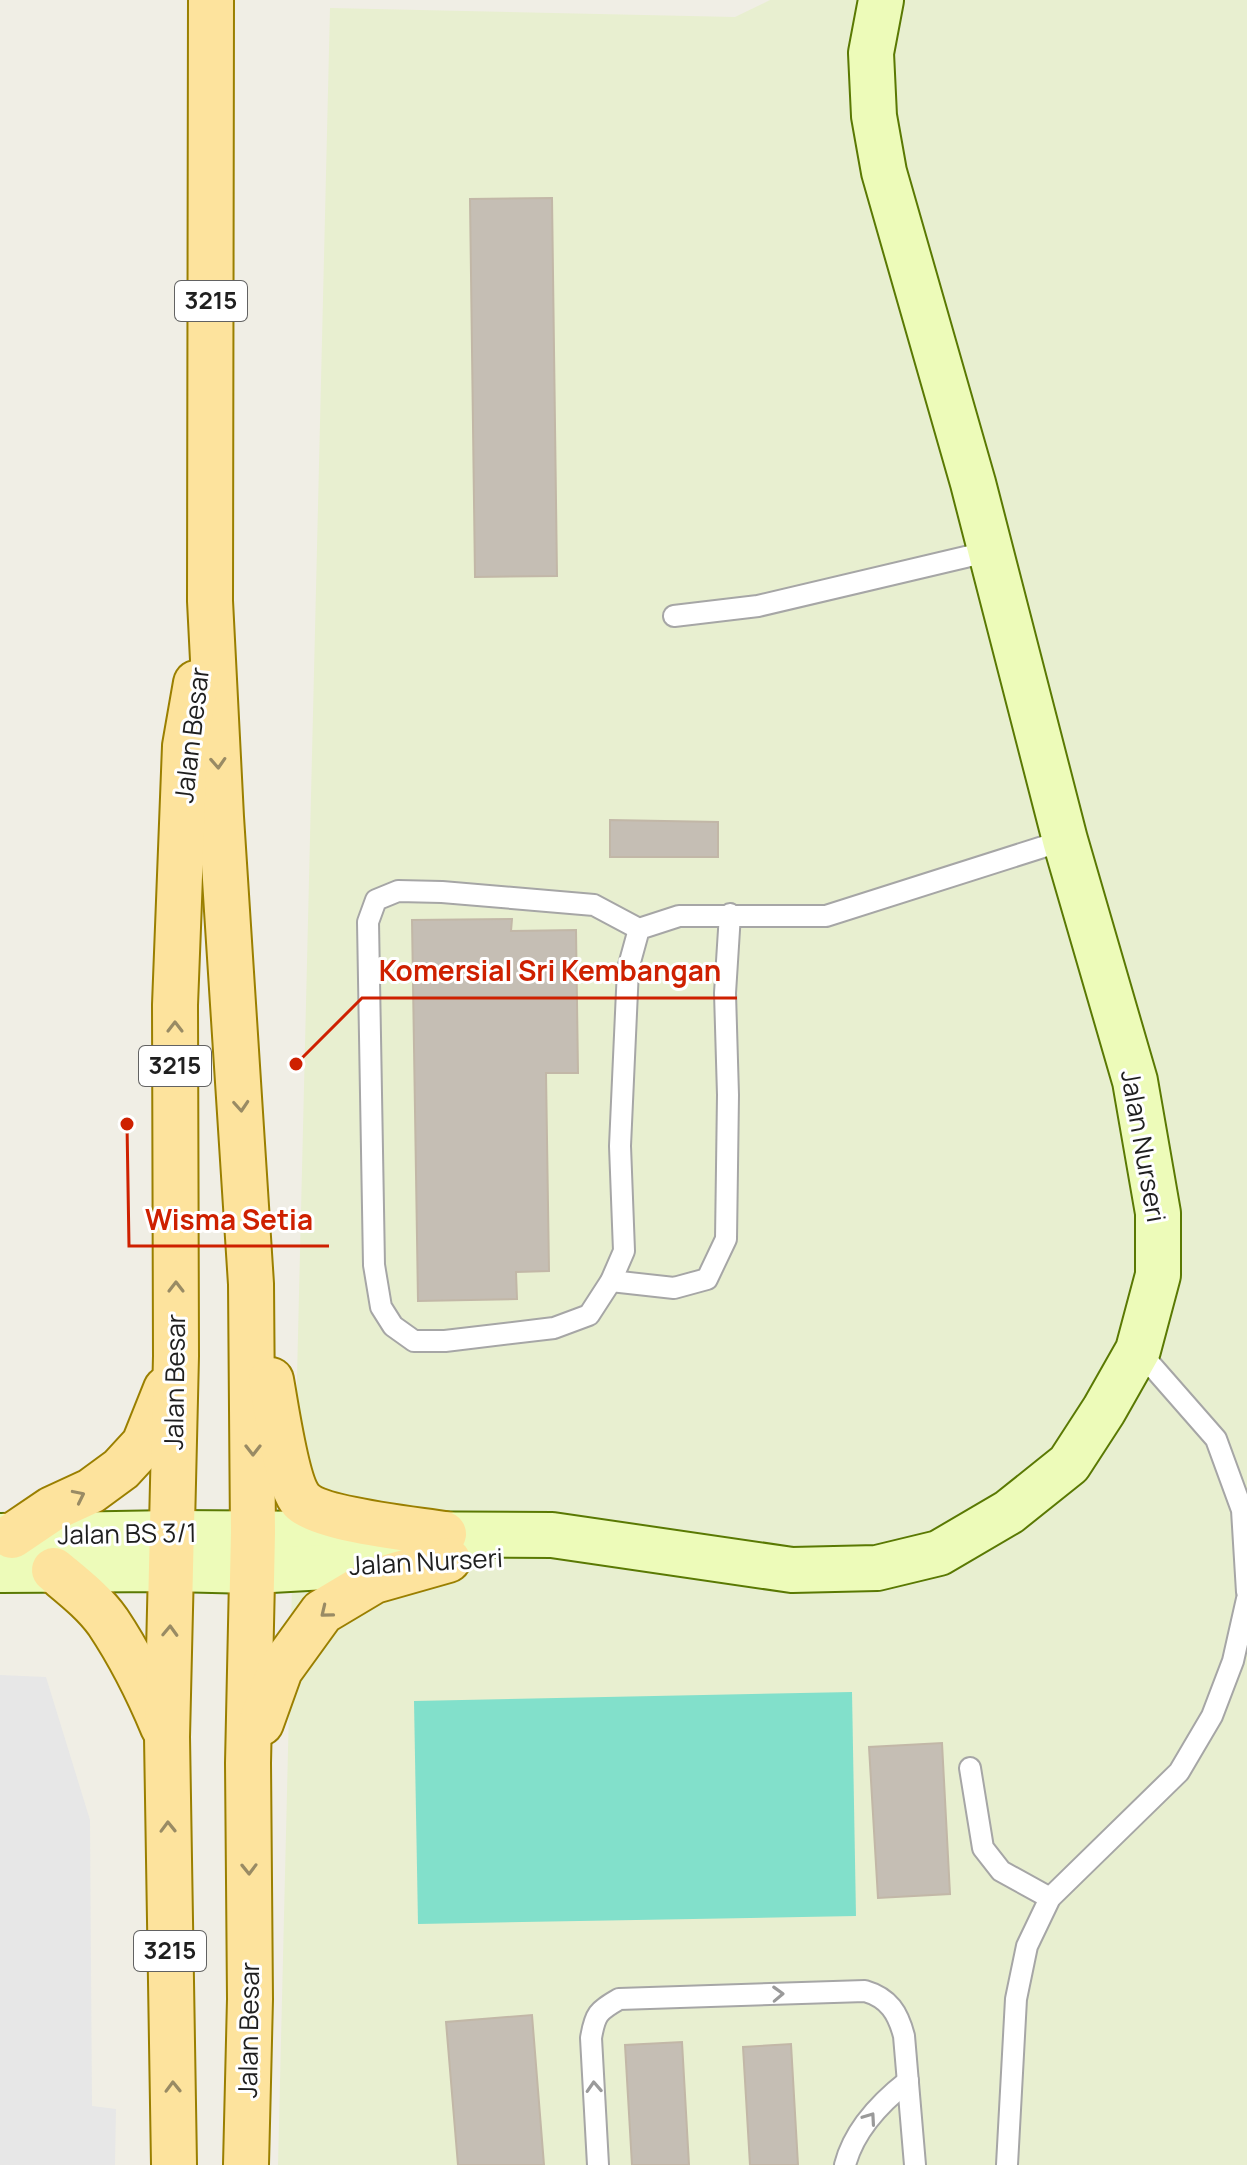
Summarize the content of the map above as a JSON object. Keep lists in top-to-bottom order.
{
  "streets": {
    "main road": ["3215", "Jalan Besar"],
    "street": ["Jalan Nurseri", "Jalan BS 3/1"]
  },
  "crossings": [
    ["Jalan Besar", "Jalan Nurseri"],
    ["Jalan Besar", "Jalan BS 3/1"],
    ["Jalan Nurseri", "Jalan BS 3/1"]
  ],
  "places": ["Komersial Sri Kembangan", "Wisma Setia"]
}
